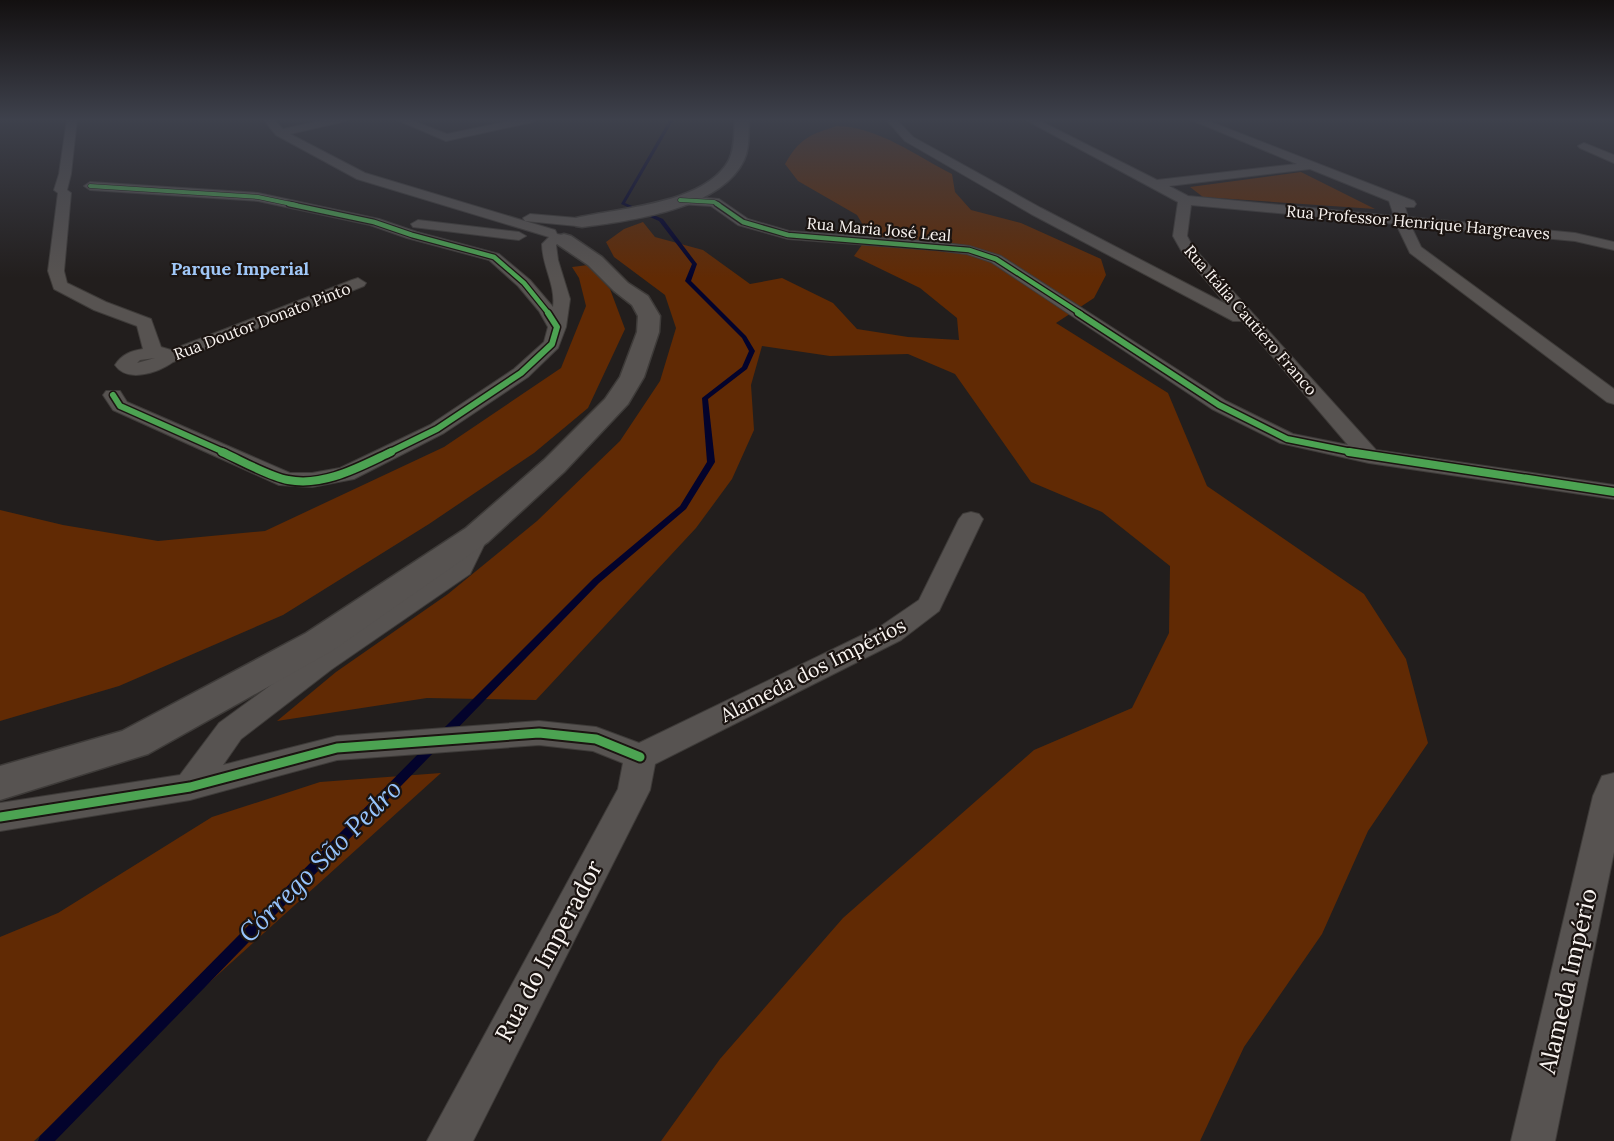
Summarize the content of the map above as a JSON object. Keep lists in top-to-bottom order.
{
  "streets": {
    "street": [
      "Rua Professor Henrique Hargreaves",
      "Rua Maria José Leal",
      "Rua Itália Cautiero Franco",
      "Rua Doutor Donato Pinto",
      "Alameda dos Impérios",
      "Rua do Imperador",
      "Alameda Império"
    ]
  },
  "crossings": [
    ["Rua Professor Henrique Hargreaves", "Rua Itália Cautiero Franco"],
    ["Rua Maria José Leal", "Rua Itália Cautiero Franco"],
    ["Alameda dos Impérios", "Rua do Imperador"]
  ],
  "districts": ["Parque Imperial"],
  "water": ["Córrego São Pedro"]
}
